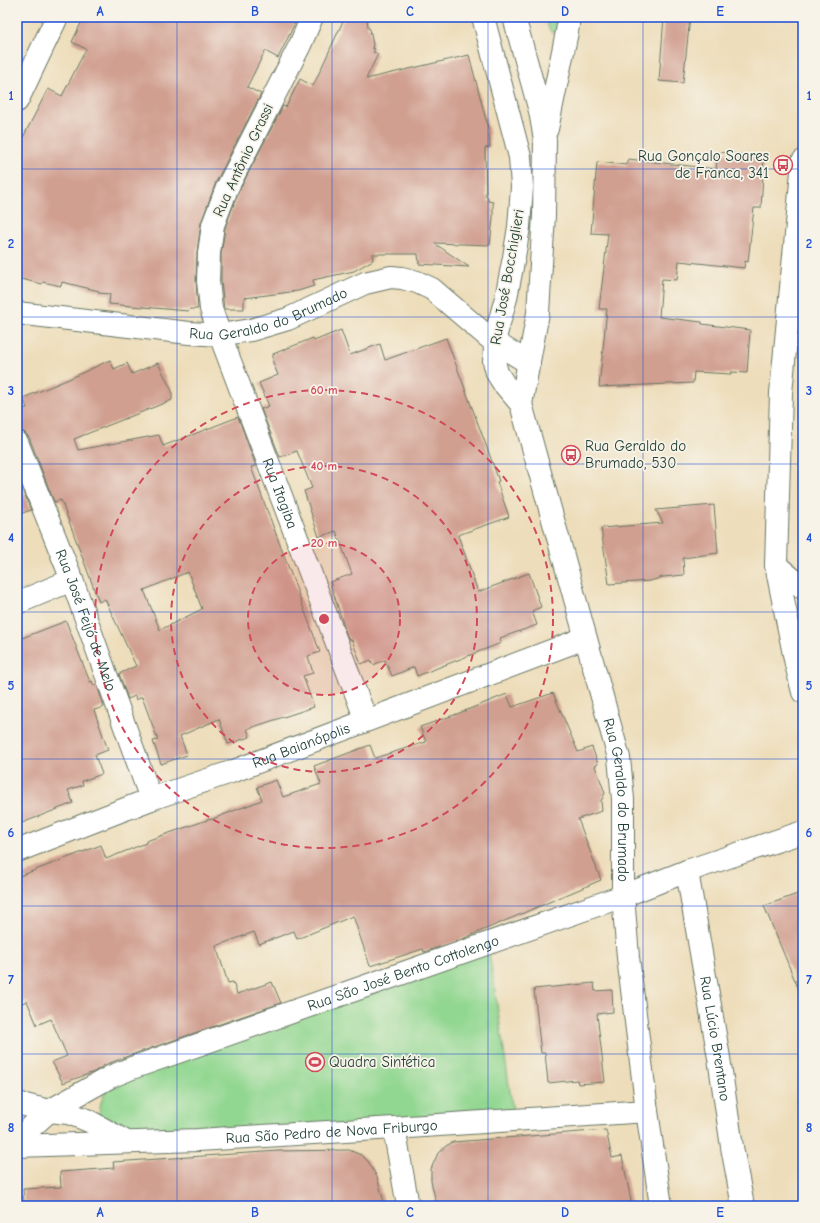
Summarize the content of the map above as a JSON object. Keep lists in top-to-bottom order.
{
  "streets": {
    "street": [
      "Rua Antônio Grassi",
      "Rua José Bocchiglieri",
      "Rua Geraldo do Brumado",
      "Rua Itagiba",
      "Rua José Feijó de Melo",
      "Rua Baianópolis",
      "Rua São José Bento Cottolengo",
      "Rua Lúcio Brentano",
      "Rua São Pedro de Nova Friburgo"
    ]
  },
  "crossings": [
    ["Rua Antônio Grassi", "Rua Geraldo do Brumado"],
    ["Rua Antônio Grassi", "Rua Itagiba"],
    ["Rua José Bocchiglieri", "Rua Geraldo do Brumado"],
    ["Rua Geraldo do Brumado", "Rua Itagiba"],
    ["Rua Geraldo do Brumado", "Rua Baianópolis"],
    ["Rua Geraldo do Brumado", "Rua São José Bento Cottolengo"],
    ["Rua Geraldo do Brumado", "Rua São Pedro de Nova Friburgo"],
    ["Rua Itagiba", "Rua Baianópolis"],
    ["Rua José Feijó de Melo", "Rua Baianópolis"],
    ["Rua São José Bento Cottolengo", "Rua Lúcio Brentano"]
  ],
  "places": {
    "bus stop": ["Rua Gonçalo Soares de Franca, 341", "Rua Geraldo do Brumado, 530"],
    "sports": ["Quadra Sintética"]
  },
  "grid": {
    "columns": [
      "A",
      "B",
      "C",
      "D",
      "E"
    ],
    "rows": [
      "1",
      "2",
      "3",
      "4",
      "5",
      "6",
      "7",
      "8"
    ]
  },
  "rings": ["60 m", "40 m", "20 m"]
}
